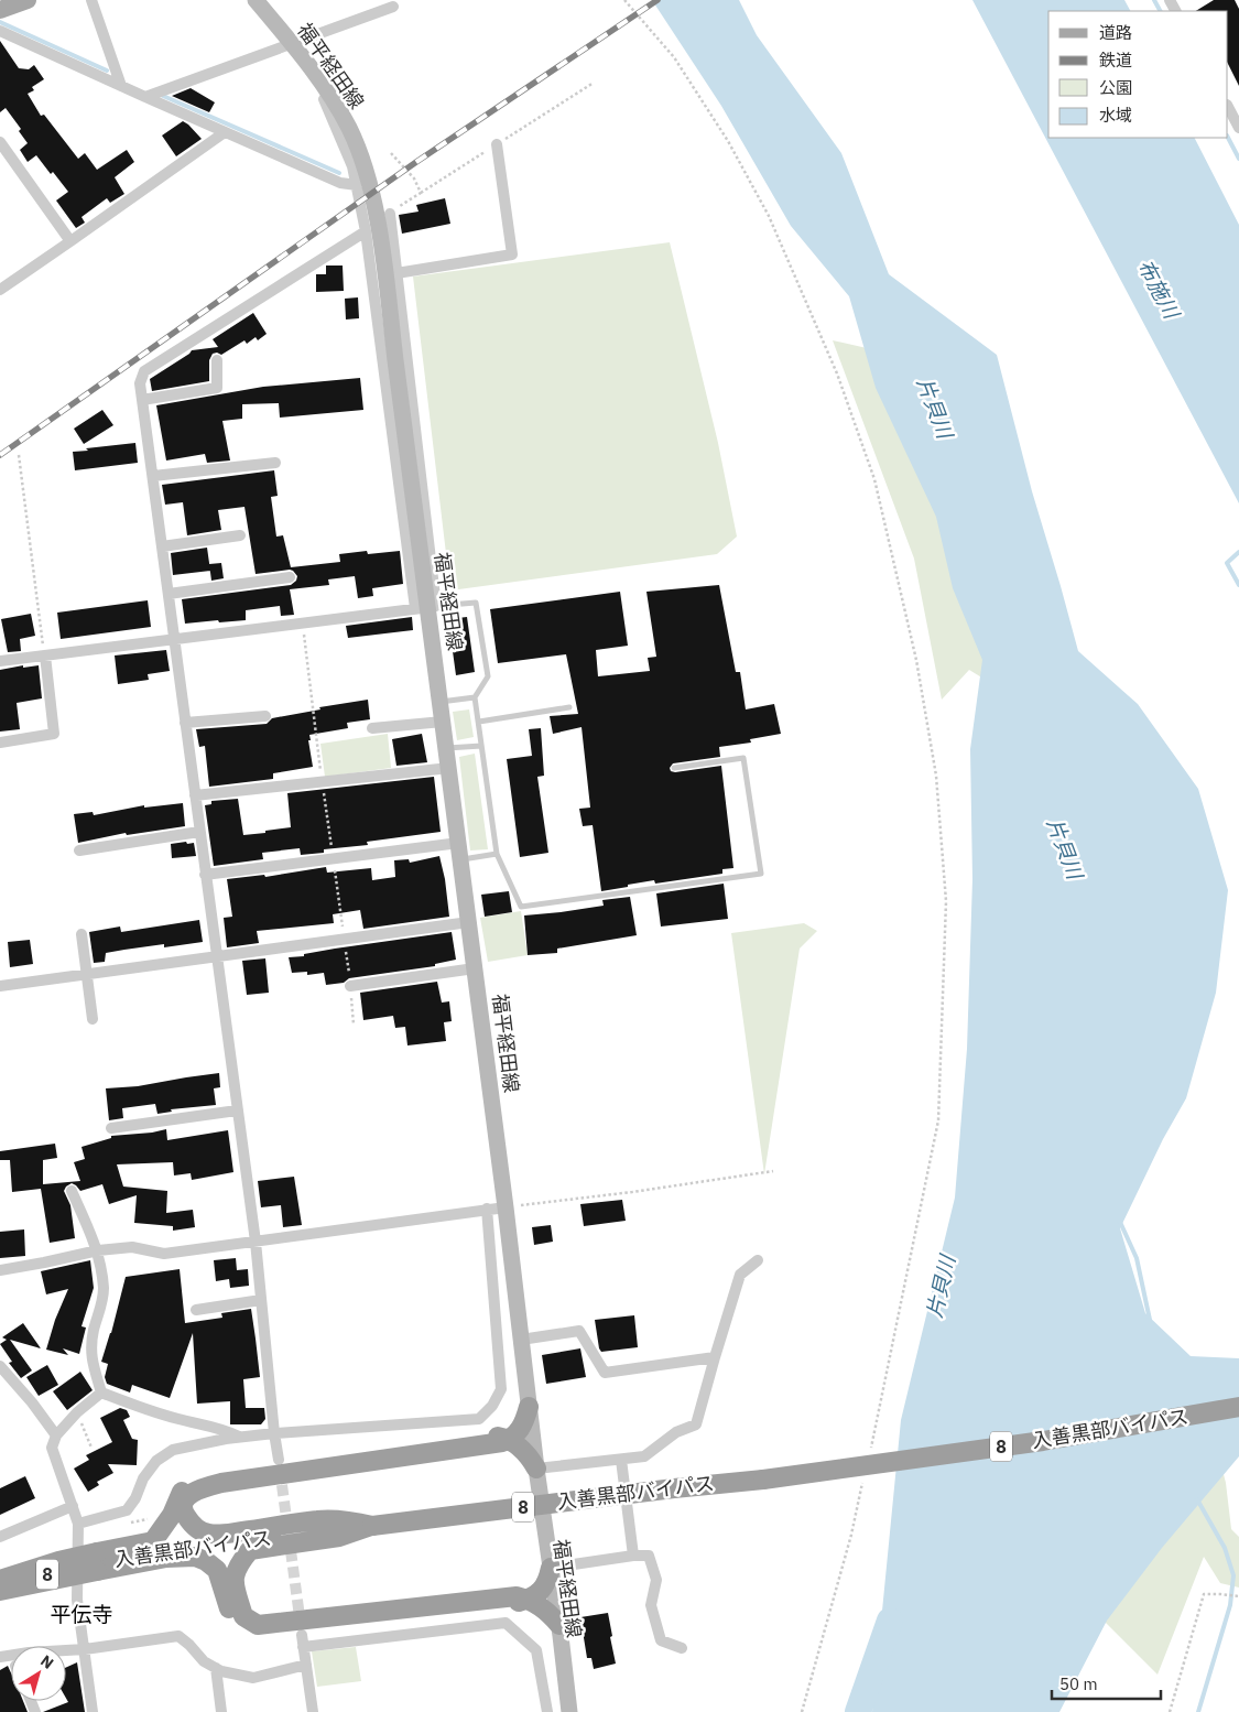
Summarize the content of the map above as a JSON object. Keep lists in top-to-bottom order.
{
  "streets": {
    "highway": ["入善黒部バイパス", "8"],
    "main road": ["福平経田線"]
  },
  "districts": ["平伝寺"],
  "water": ["布施川", "片貝川"],
  "legend": [
    "道路",
    "鉄道",
    "公園",
    "水域"
  ],
  "scale_bar": "50 m",
  "north": "top right"
}
